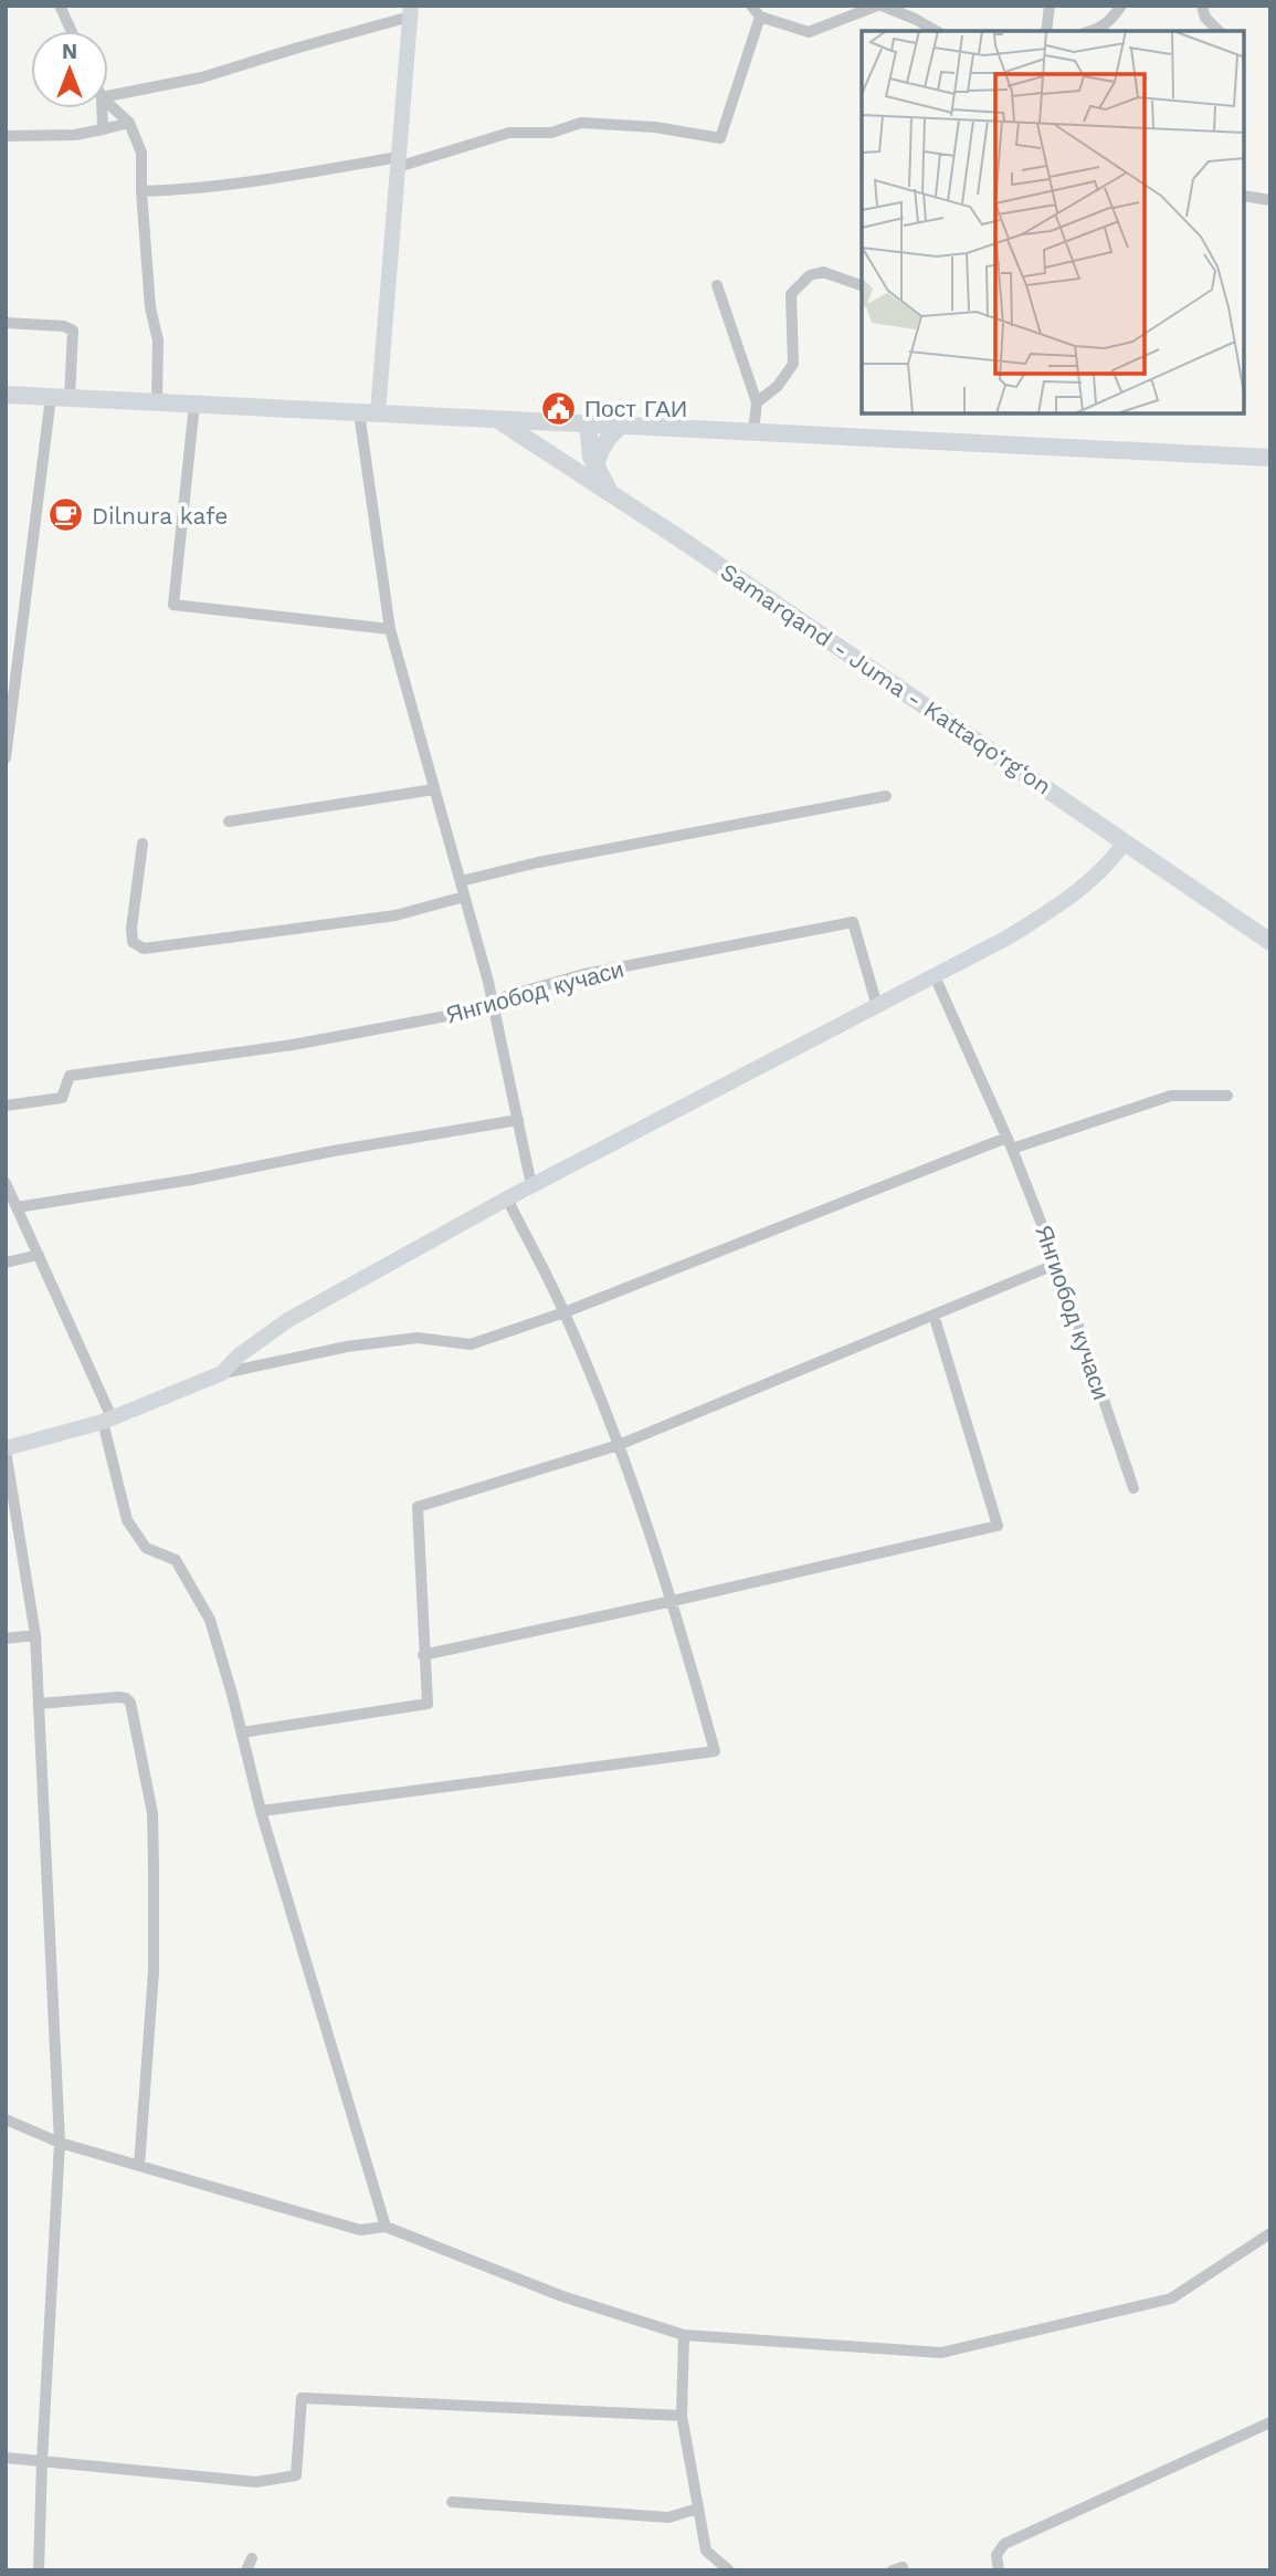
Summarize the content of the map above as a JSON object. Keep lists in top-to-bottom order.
{
  "streets": {
    "main road": ["Samarqand - Juma - Kattaqo‘rg‘on"],
    "street": ["Янгиобод кучаси"]
  },
  "places": {
    "public building": ["Пост ГАИ"],
    "cafe": ["Dilnura kafe"]
  },
  "north": "top"
}
